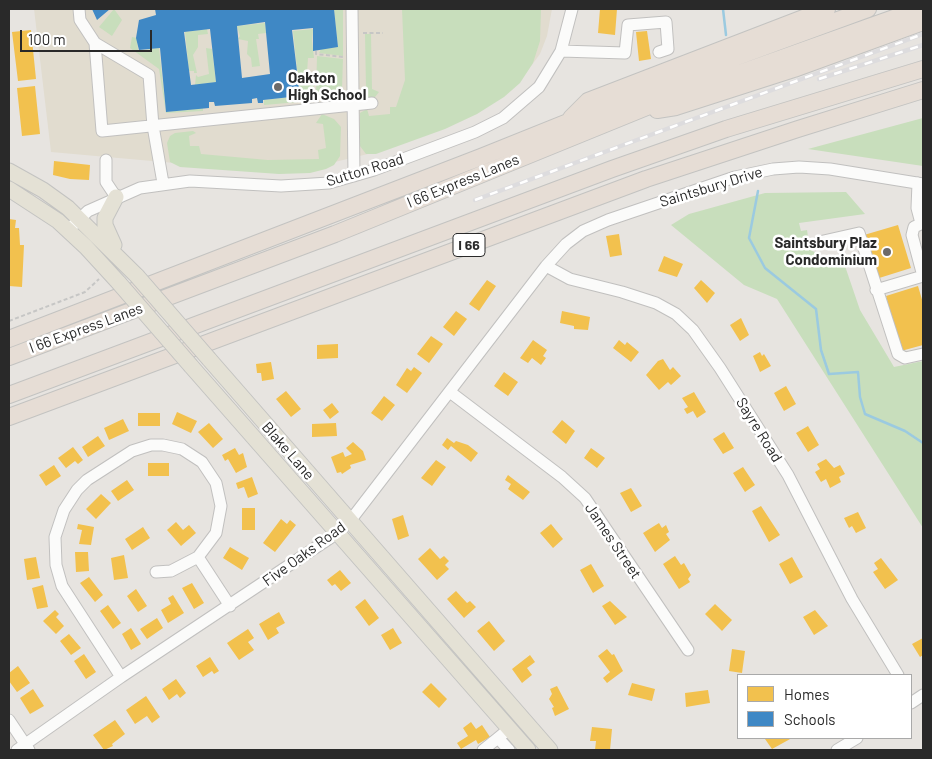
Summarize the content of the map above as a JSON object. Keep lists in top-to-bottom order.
{
  "streets": {
    "highway": ["I 66 Express Lanes", "I 66"],
    "main road": ["Blake Lane"],
    "street": [
      "Sutton Road",
      "Saintsbury Drive",
      "Sayre Road",
      "James Street",
      "Five Oaks Road"
    ]
  },
  "crossings": [
    ["Sutton Road", "Blake Lane"],
    ["Saintsbury Drive", "Sayre Road"],
    ["Saintsbury Drive", "Five Oaks Road"],
    ["Sayre Road", "Five Oaks Road"],
    ["Blake Lane", "Five Oaks Road"],
    ["James Street", "Five Oaks Road"]
  ],
  "places": ["Oakton High School", "Saintsbury Plaz Condominium"],
  "legend": ["Homes", "Schools"],
  "scale_bar": "100 m"
}
